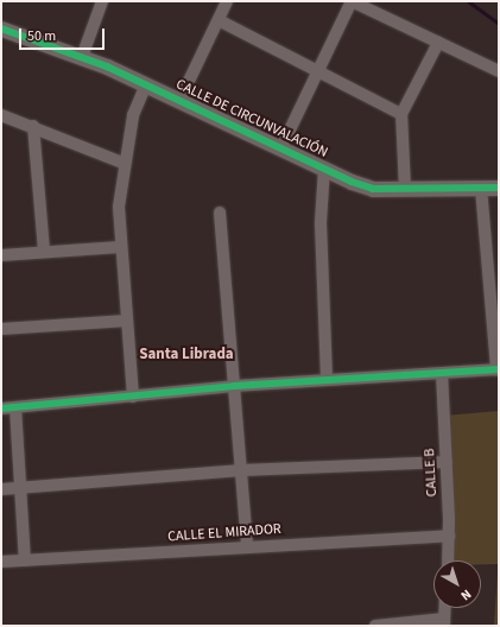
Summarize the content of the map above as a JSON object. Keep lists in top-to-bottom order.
{
  "streets": {
    "street": ["CALLE DE CIRCUNVALACIÓN", "CALLE B", "CALLE EL MIRADOR"]
  },
  "crossings": [
    ["CALLE B", "CALLE EL MIRADOR"]
  ],
  "districts": ["Santa Librada"],
  "scale_bar": "50 m",
  "north": "bottom right"
}
